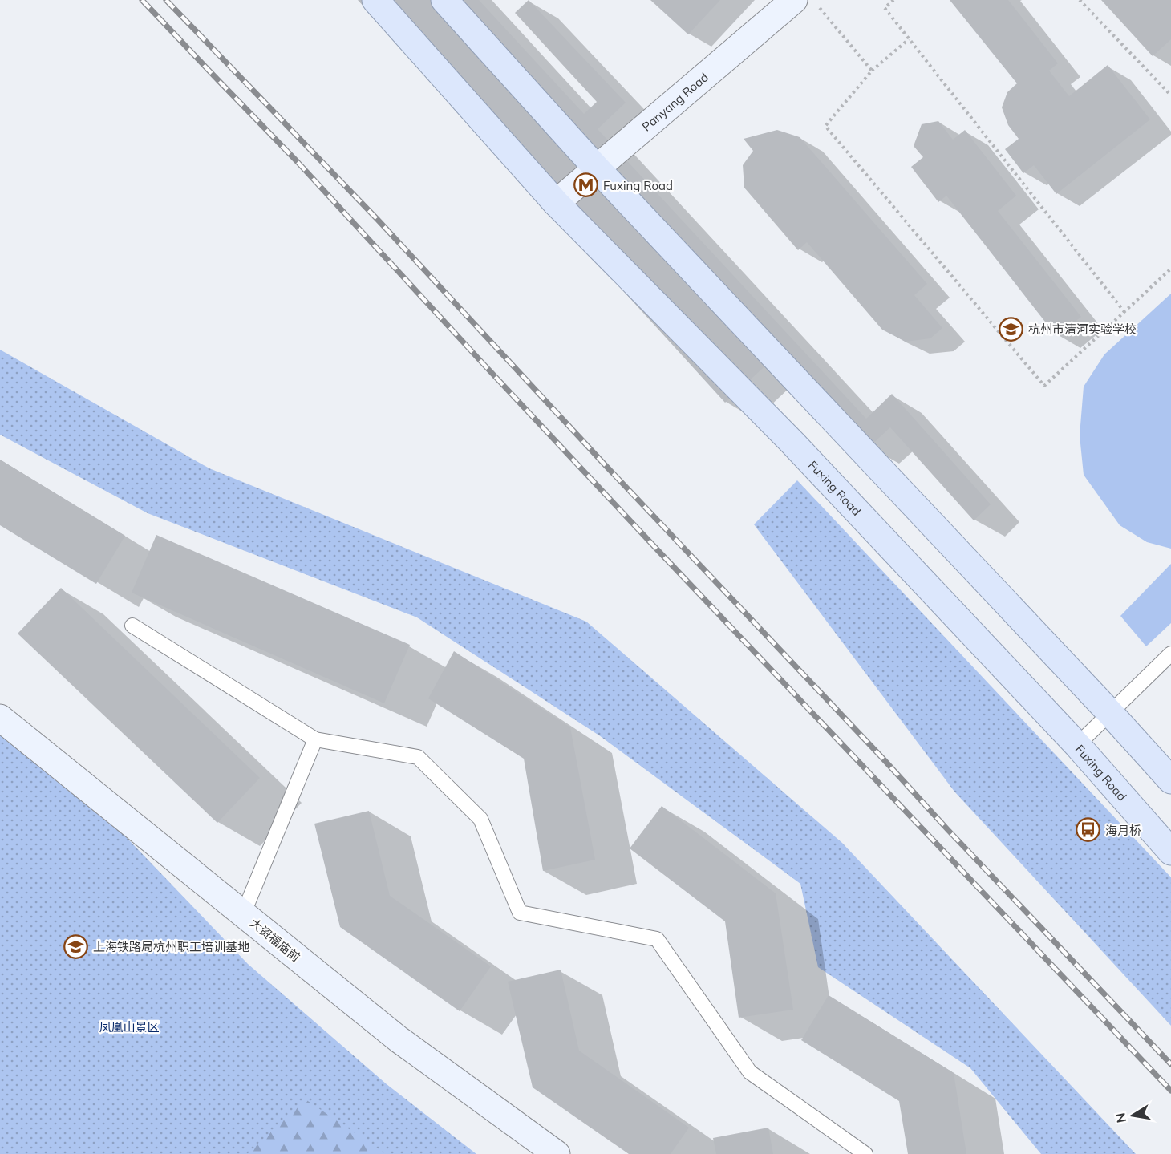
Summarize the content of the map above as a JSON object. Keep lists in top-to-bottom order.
{
  "streets": {
    "main road": ["Fuxing Road"],
    "street": ["Panyang Road", "大资福庙前"]
  },
  "crossings": [
    ["Panyang Road", "Fuxing Road"]
  ],
  "parks": ["凤凰山景区"],
  "places": {
    "metro station": ["Fuxing Road"],
    "school or university": ["杭州市清河实验学校", "上海铁路局杭州职工培训基地"],
    "bus stop": ["海月桥"]
  },
  "north": "left"
}
